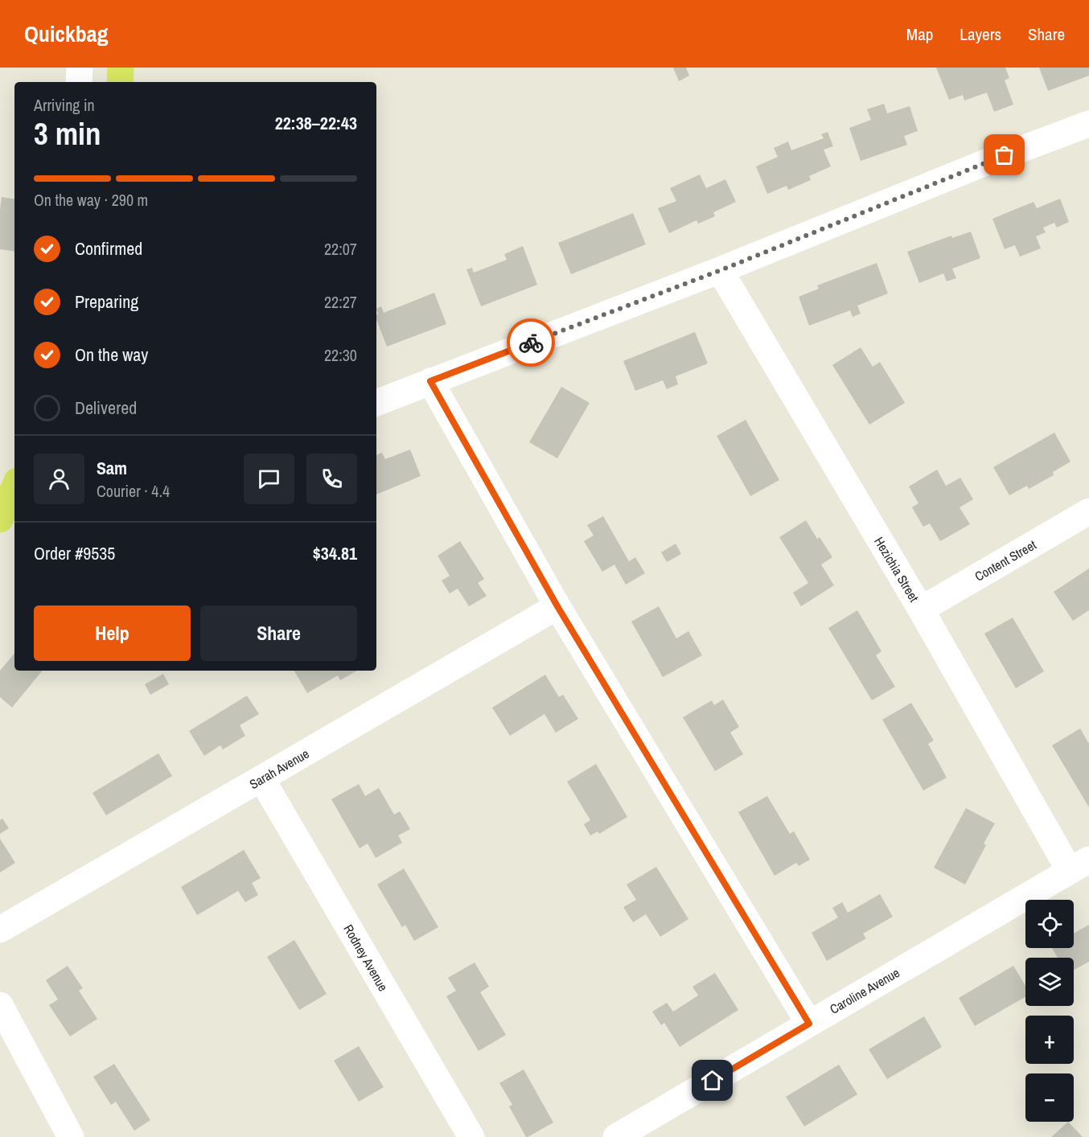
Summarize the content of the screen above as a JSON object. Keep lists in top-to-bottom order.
{
  "streets": {
    "street": [
      "Content Street",
      "Hezichia Street",
      "Sarah Avenue",
      "Rodney Avenue",
      "Caroline Avenue"
    ]
  },
  "crossings": [
    ["Content Street", "Hezichia Street"],
    ["Hezichia Street", "Caroline Avenue"],
    ["Sarah Avenue", "Rodney Avenue"]
  ],
  "page": {
    "header": "Quickbag",
    "nav": ["Map", "Layers", "Share"],
    "heading": ["3 min", "Arriving in", "22:38–22:43"],
    "panel": [
      "Sam",
      "Courier · 4.4",
      "Order #9535",
      "$34.81"
    ],
    "bar": "On the way · 290 m",
    "list": [
      ["Confirmed", "22:07"],
      ["Preparing", "22:27"],
      ["On the way", "22:30"],
      "Delivered"
    ],
    "buttons": ["Help", "Share"],
    "map_buttons": ["+", "−"]
  }
}
